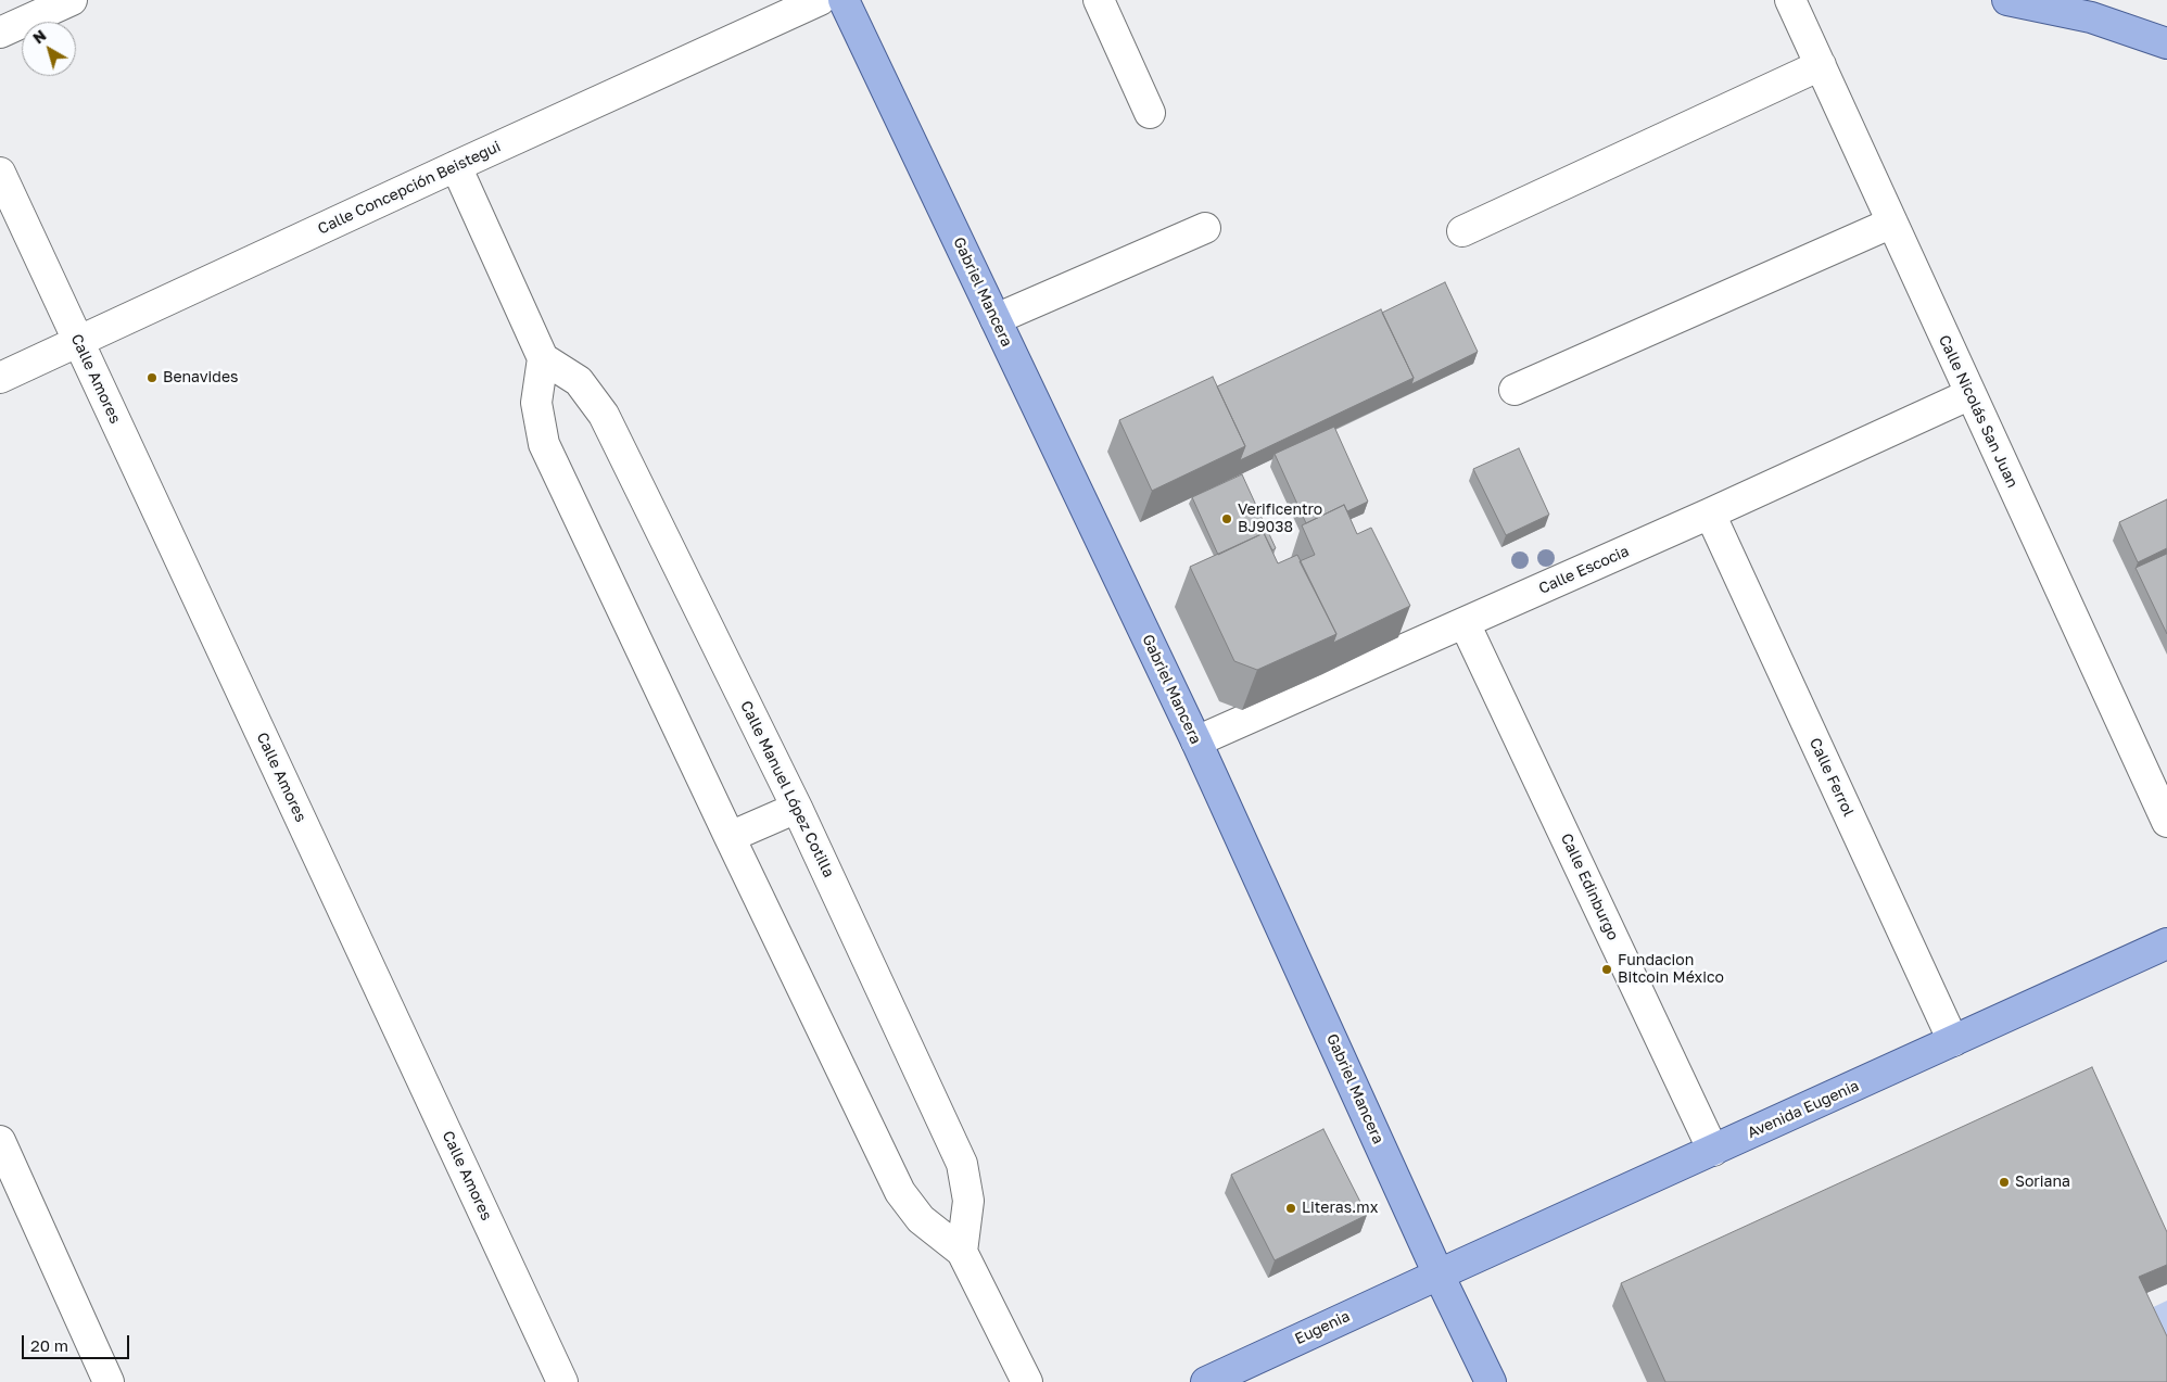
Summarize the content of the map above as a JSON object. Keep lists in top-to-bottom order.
{
  "streets": {
    "main road": ["Gabriel Mancera", "Avenida Eugenia", "Eugenia"],
    "street": [
      "Calle Concepción Beistegui",
      "Calle Amores",
      "Calle Nicolás San Juan",
      "Calle Escocia",
      "Calle Ferrol",
      "Calle Manuel López Cotilla",
      "Calle Edinburgo"
    ]
  },
  "crossings": [
    ["Calle Concepción Beistegui", "Calle Amores"],
    ["Gabriel Mancera", "Calle Escocia"],
    ["Gabriel Mancera", "Avenida Eugenia"],
    ["Gabriel Mancera", "Eugenia"],
    ["Calle Nicolás San Juan", "Calle Escocia"],
    ["Calle Escocia", "Calle Ferrol"],
    ["Calle Escocia", "Calle Edinburgo"],
    ["Calle Ferrol", "Avenida Eugenia"],
    ["Calle Edinburgo", "Avenida Eugenia"],
    ["Avenida Eugenia", "Eugenia"]
  ],
  "places": [
    "Benavides",
    "Verificentro BJ9038",
    "Fundacion Bitcoin México",
    "Soriana",
    "Literas.mx"
  ],
  "scale_bar": "20 m",
  "north": "top left"
}
